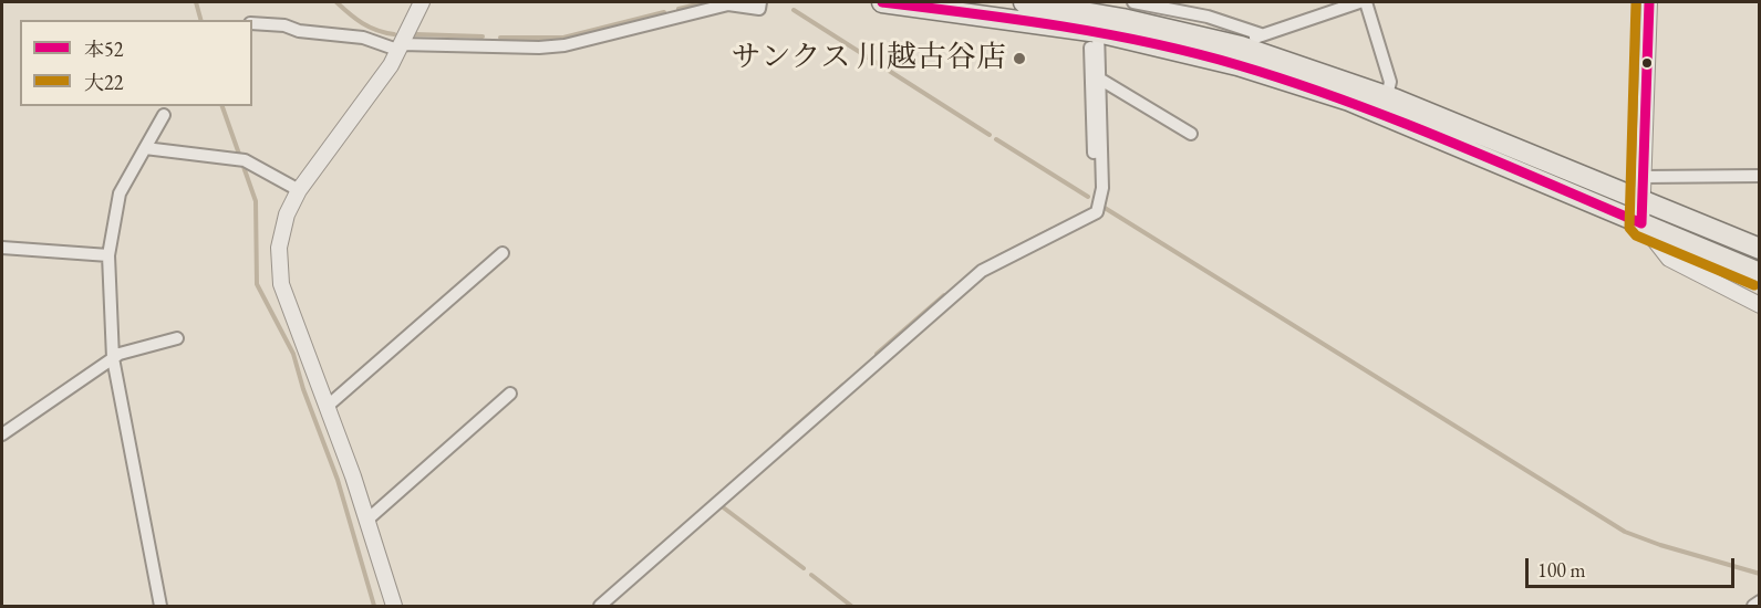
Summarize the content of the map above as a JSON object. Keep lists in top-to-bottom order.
{
  "places": ["サンクス 川越古谷店"],
  "lines": ["transit line 本52", "transit line 大22"],
  "legend": ["本52", "大22"],
  "scale_bar": "100 m"
}
